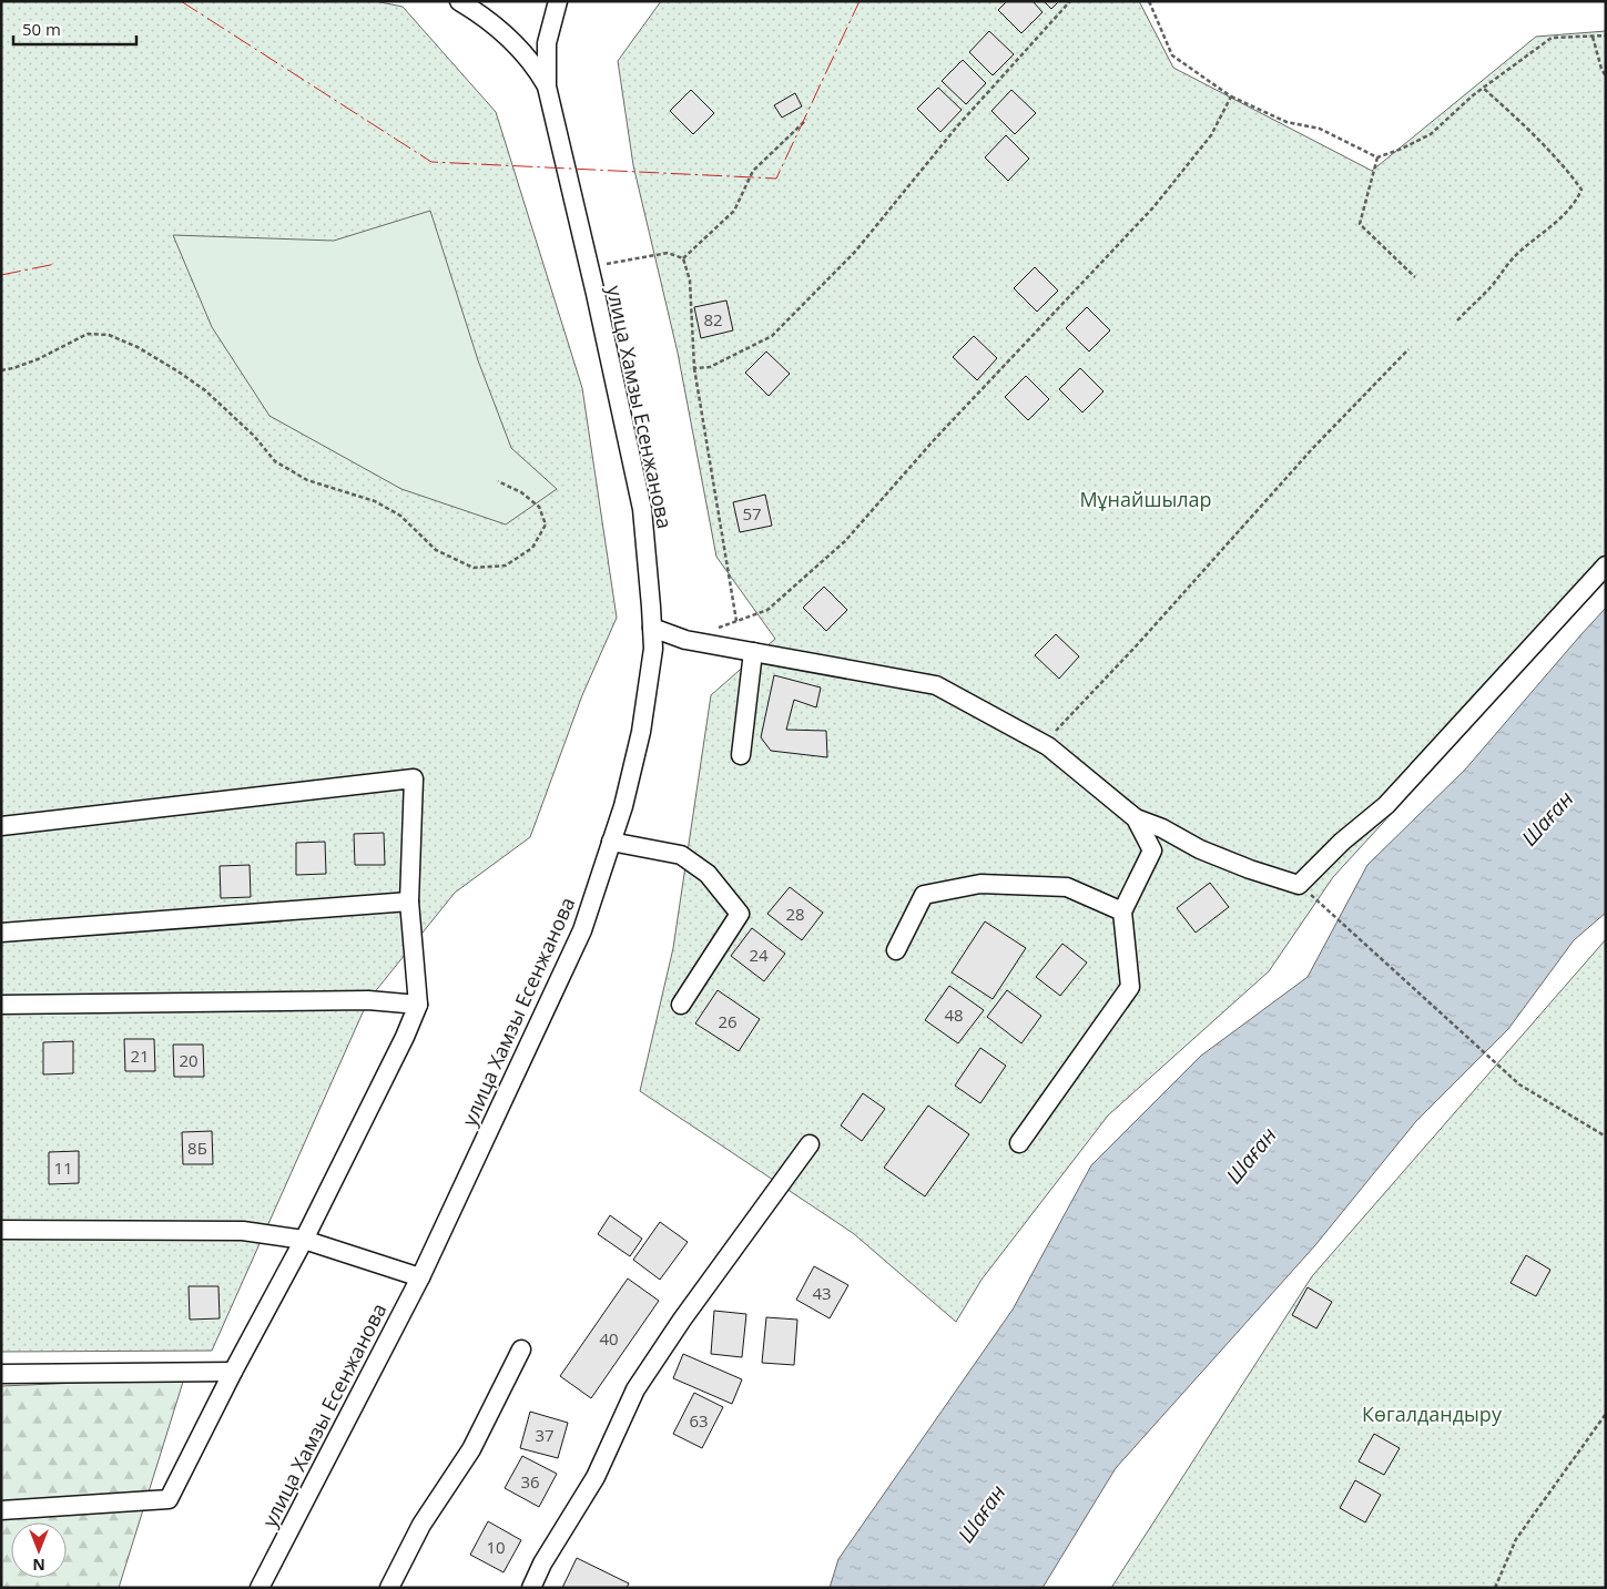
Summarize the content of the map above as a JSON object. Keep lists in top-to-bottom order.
{
  "streets": {
    "street": ["улица Хамзы Есенжанова"]
  },
  "water": ["Шаған"],
  "parks": ["Мұнайшылар", "Көгалдандыру"],
  "house_numbers": [
    "82",
    "57",
    "28",
    "24",
    "48",
    "26",
    "21",
    "20",
    "8Б",
    "11",
    "43",
    "40",
    "63",
    "37",
    "36",
    "10"
  ],
  "scale_bar": "50 m",
  "north": "bottom"
}
